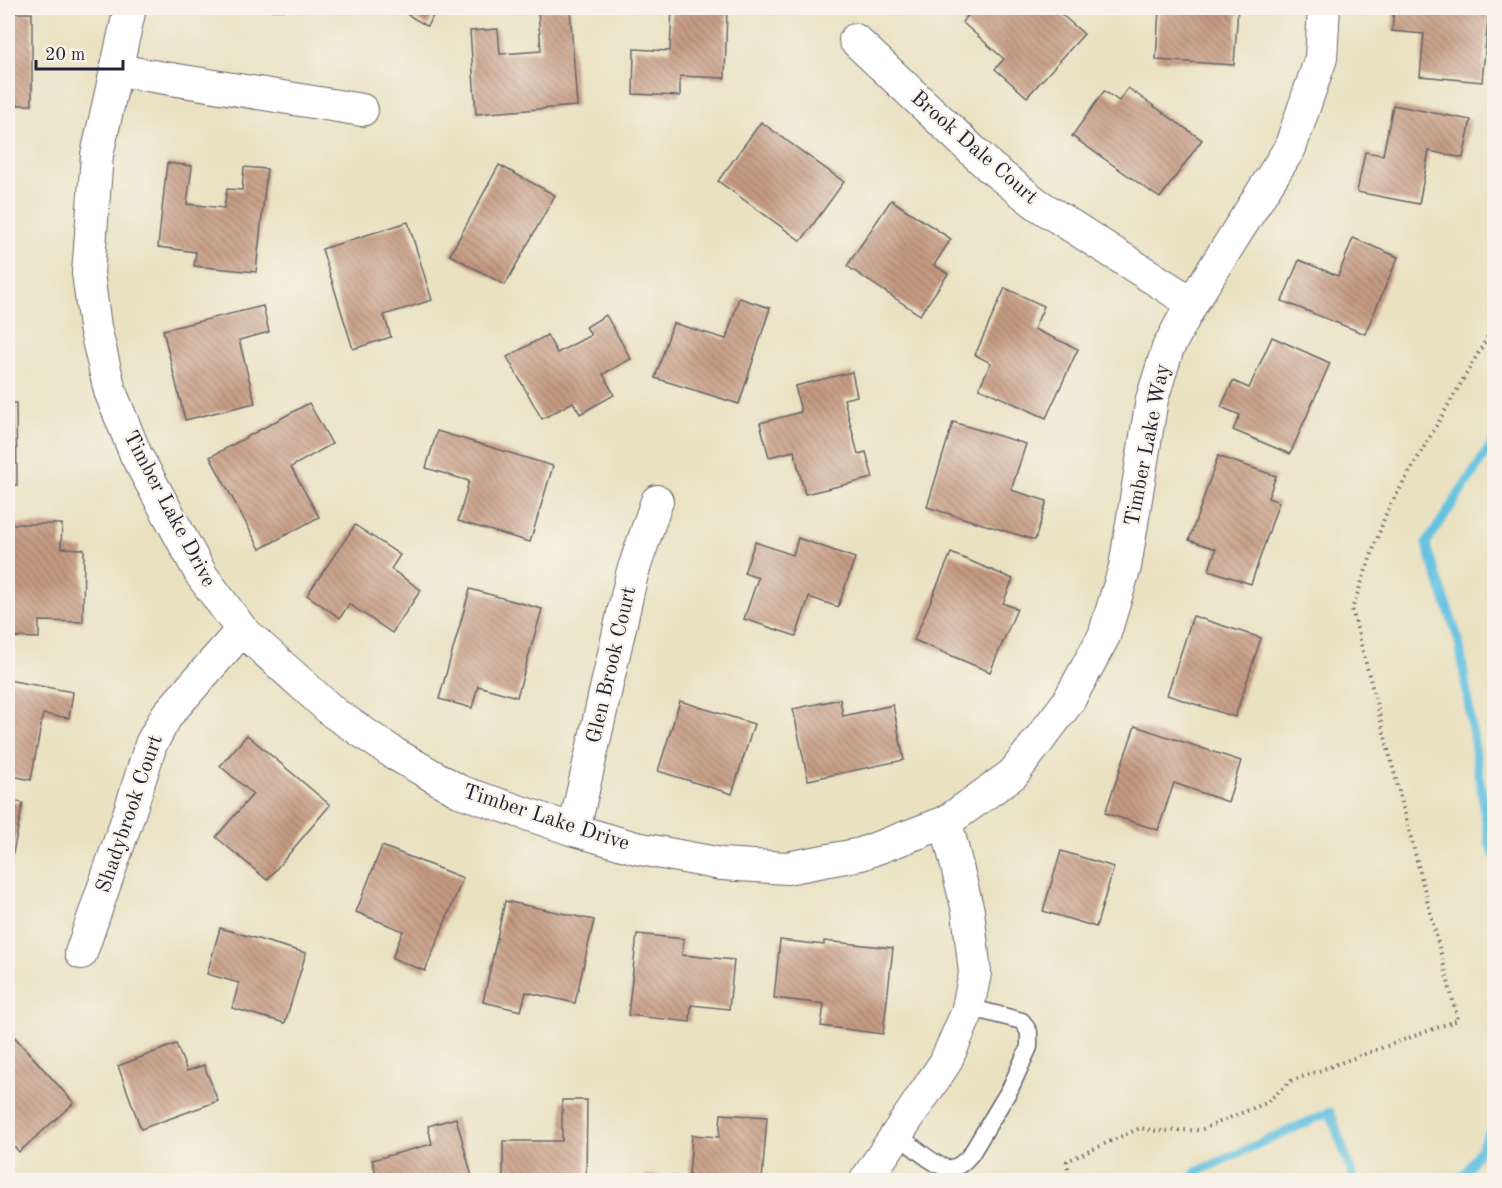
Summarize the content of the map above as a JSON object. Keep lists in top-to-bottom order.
{
  "streets": {
    "street": [
      "Brook Dale Court",
      "Timber Lake Way",
      "Timber Lake Drive",
      "Glen Brook Court",
      "Shadybrook Court"
    ]
  },
  "crossings": [
    ["Brook Dale Court", "Timber Lake Way"],
    ["Timber Lake Way", "Timber Lake Drive"],
    ["Timber Lake Drive", "Glen Brook Court"],
    ["Timber Lake Drive", "Shadybrook Court"]
  ],
  "scale_bar": "20 m"
}
